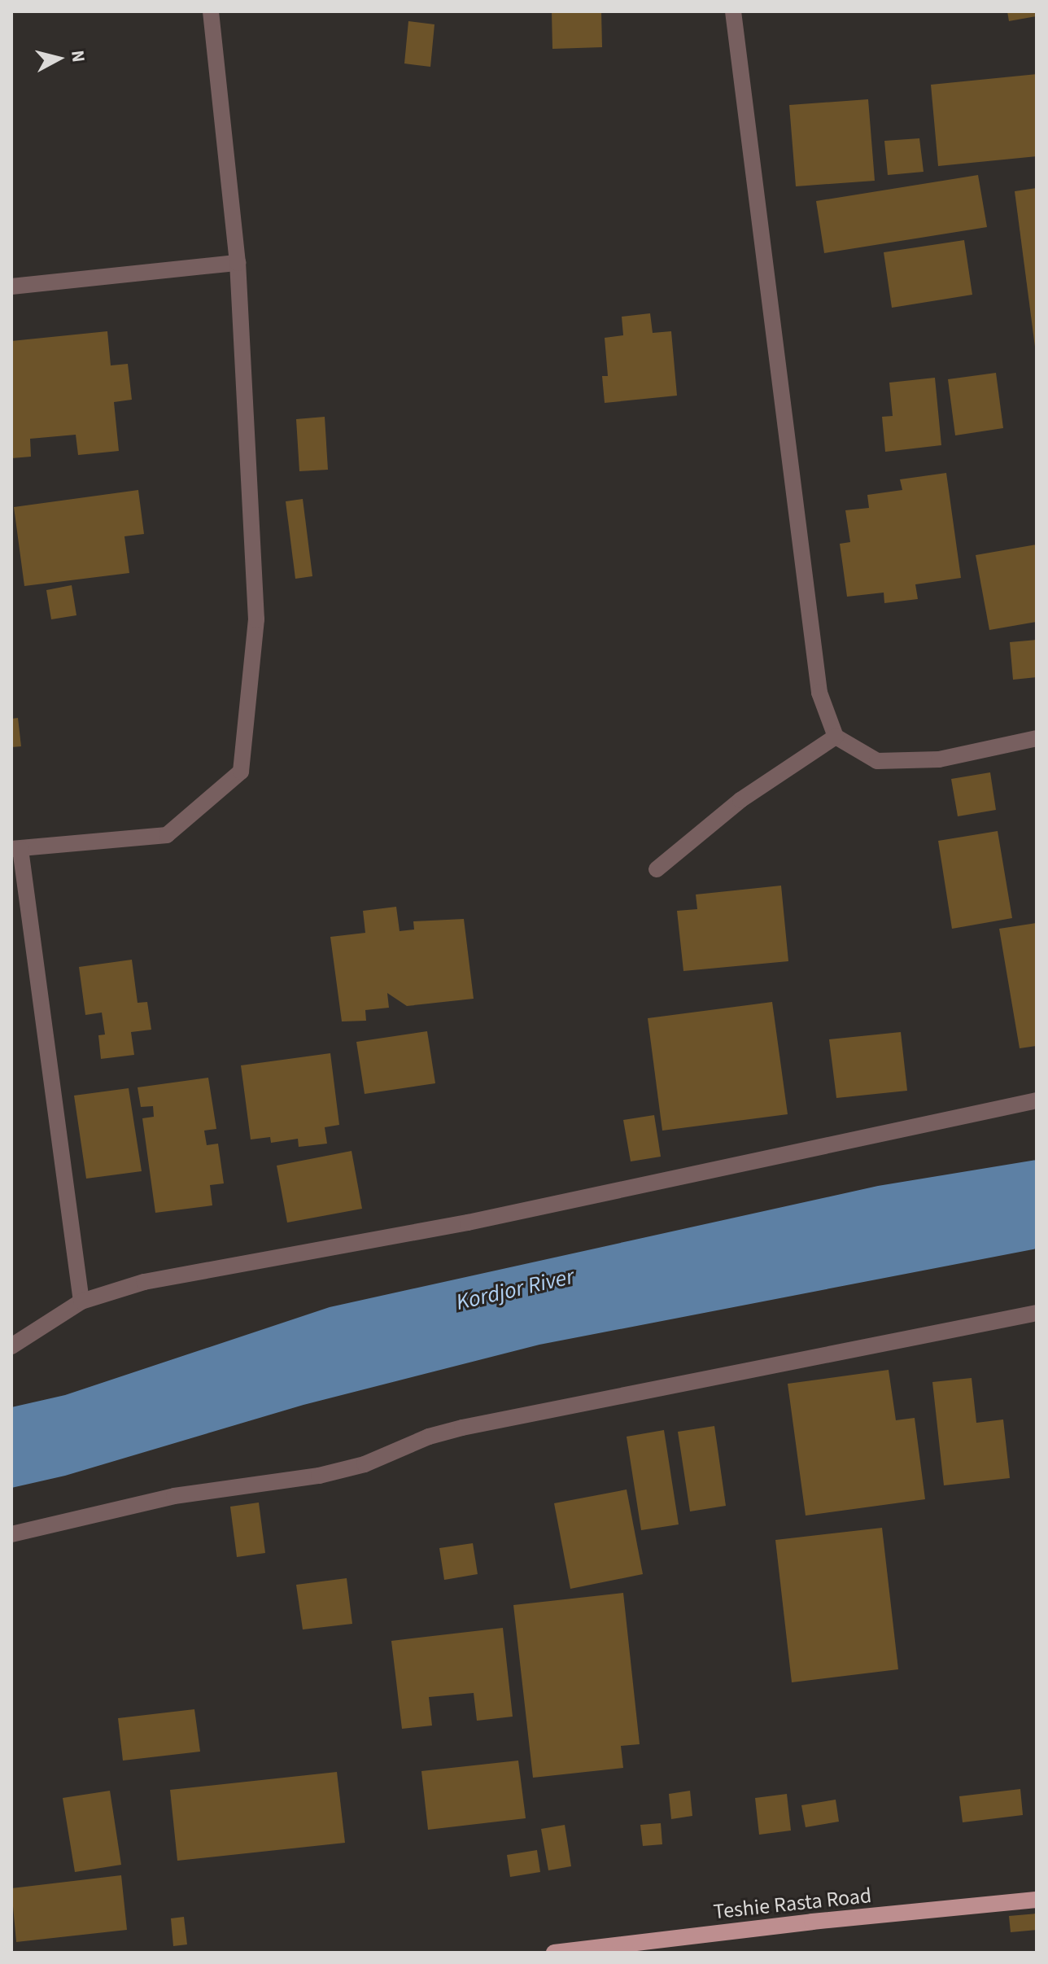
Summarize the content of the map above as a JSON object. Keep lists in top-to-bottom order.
{
  "streets": {
    "main road": ["Teshie Rasta Road"]
  },
  "water": ["Kordjor River"],
  "north": "right"
}
